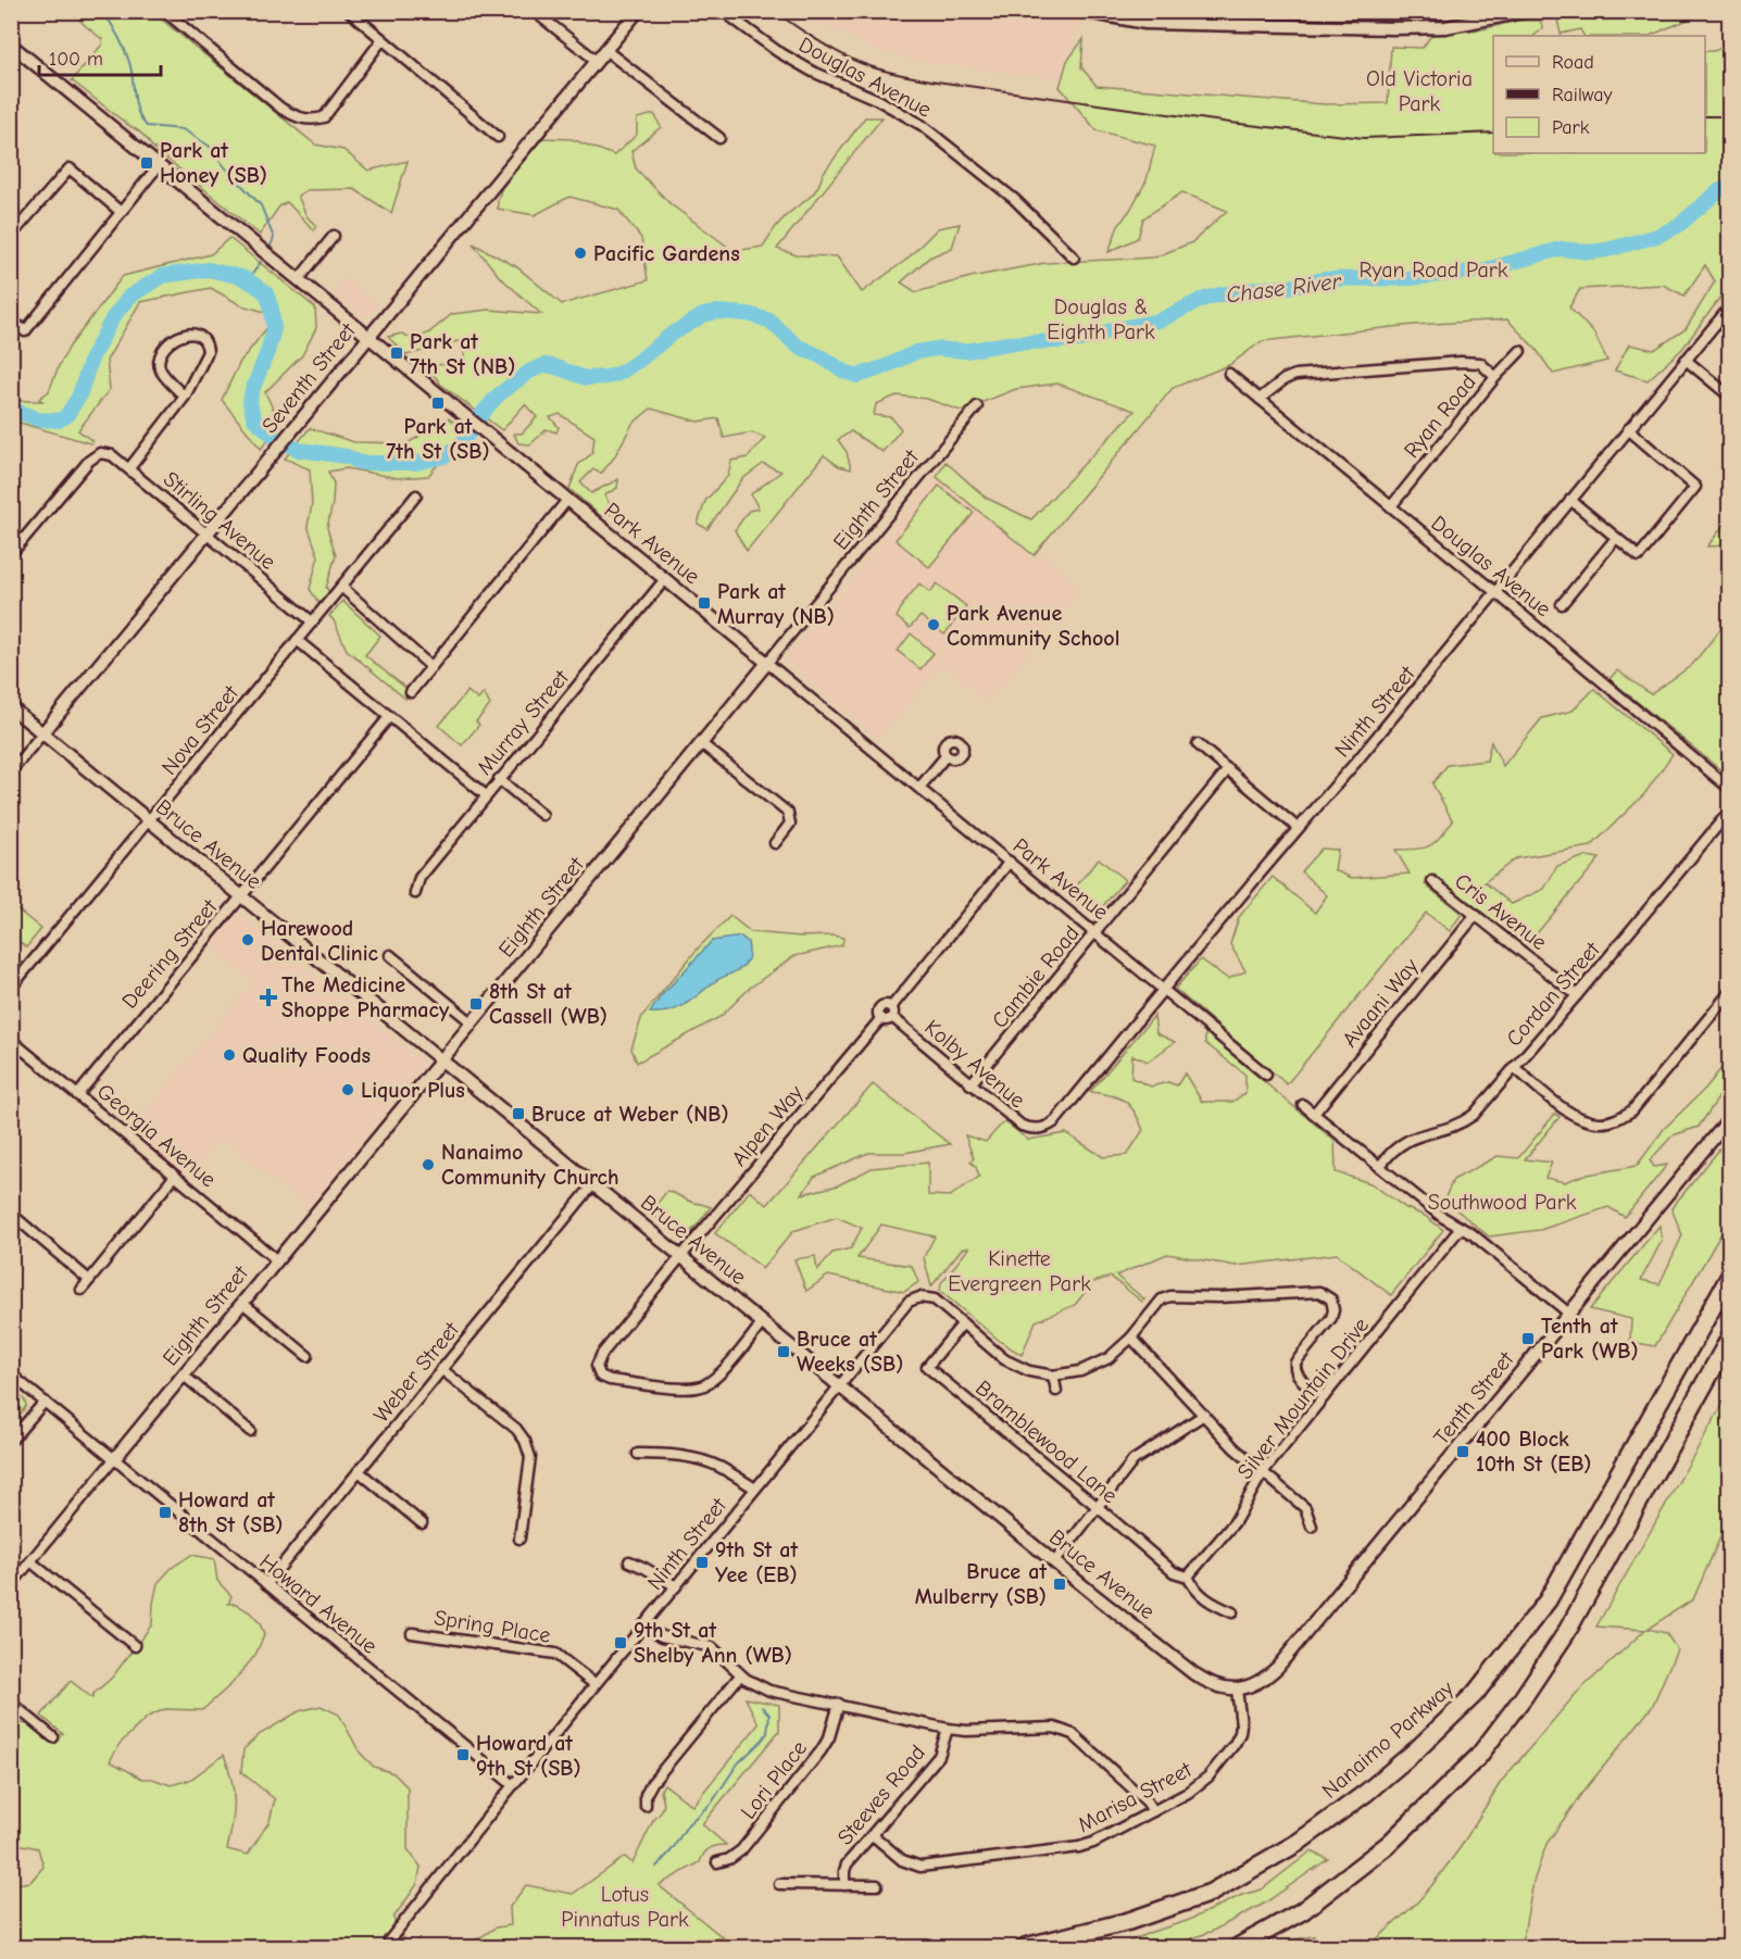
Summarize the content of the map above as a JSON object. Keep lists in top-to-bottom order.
{
  "streets": {
    "highway": ["Nanaimo Parkway"],
    "street": [
      "Douglas Avenue",
      "Seventh Street",
      "Ryan Road",
      "Eighth Street",
      "Stirling Avenue",
      "Park Avenue",
      "Ninth Street",
      "Murray Street",
      "Nova Street",
      "Bruce Avenue",
      "Cris Avenue",
      "Deering Street",
      "Cambie Road",
      "Cordan Street",
      "Avaani Way",
      "Kolby Avenue",
      "Alpen Way",
      "Georgia Avenue",
      "Weber Street",
      "Silver Mountain Drive",
      "Tenth Street",
      "Bramblewood Lane",
      "Howard Avenue",
      "Spring Place",
      "Lori Place",
      "Steeves Road",
      "Marisa Street"
    ]
  },
  "crossings": [
    ["Douglas Avenue", "Ryan Road"],
    ["Douglas Avenue", "Ninth Street"],
    ["Seventh Street", "Stirling Avenue"],
    ["Seventh Street", "Park Avenue"],
    ["Seventh Street", "Bruce Avenue"],
    ["Eighth Street", "Park Avenue"],
    ["Eighth Street", "Bruce Avenue"],
    ["Eighth Street", "Georgia Avenue"],
    ["Eighth Street", "Howard Avenue"],
    ["Stirling Avenue", "Nova Street"],
    ["Park Avenue", "Ninth Street"],
    ["Park Avenue", "Murray Street"],
    ["Park Avenue", "Cambie Road"],
    ["Park Avenue", "Alpen Way"],
    ["Ninth Street", "Bruce Avenue"],
    ["Ninth Street", "Kolby Avenue"],
    ["Ninth Street", "Bramblewood Lane"],
    ["Ninth Street", "Howard Avenue"],
    ["Ninth Street", "Spring Place"],
    ["Nova Street", "Bruce Avenue"],
    ["Bruce Avenue", "Deering Street"],
    ["Bruce Avenue", "Alpen Way"],
    ["Bruce Avenue", "Weber Street"],
    ["Bruce Avenue", "Tenth Street"],
    ["Bruce Avenue", "Marisa Street"],
    ["Cris Avenue", "Cordan Street"],
    ["Cris Avenue", "Avaani Way"],
    ["Deering Street", "Georgia Avenue"],
    ["Cambie Road", "Kolby Avenue"],
    ["Kolby Avenue", "Alpen Way"],
    ["Weber Street", "Howard Avenue"],
    ["Silver Mountain Drive", "Bramblewood Lane"],
    ["Tenth Street", "Marisa Street"],
    ["Steeves Road", "Marisa Street"]
  ],
  "water": ["Chase River"],
  "parks": [
    "Old Victoria Park",
    "Ryan Road Park",
    "Douglas & Eighth Park",
    "Southwood Park",
    "Kinette Evergreen Park",
    "Lotus Pinnatus Park"
  ],
  "places": {
    "transit": [
      "Park at Honey (SB)",
      "Park at 7th St (NB)",
      "Park at 7th St (SB)",
      "Park at Murray (NB)",
      "8th St at Cassell (WB)",
      "Bruce at Weber (NB)",
      "Tenth at Park (WB)",
      "Bruce at Weeks (SB)",
      "400 Block 10th St (EB)",
      "Howard at 8th St (SB)",
      "9th St at Yee (EB)",
      "Bruce at Mulberry (SB)",
      "9th St at Shelby Ann (WB)",
      "Howard at 9th St (SB)"
    ],
    "other": [
      "Pacific Gardens",
      "Park Avenue Community School",
      "Harewood Dental Clinic",
      "Quality Foods",
      "Liquor Plus",
      "Nanaimo Community Church"
    ],
    "health": ["The Medicine Shoppe Pharmacy"]
  },
  "legend": ["Road", "Railway", "Park"],
  "scale_bar": "100 m"
}
